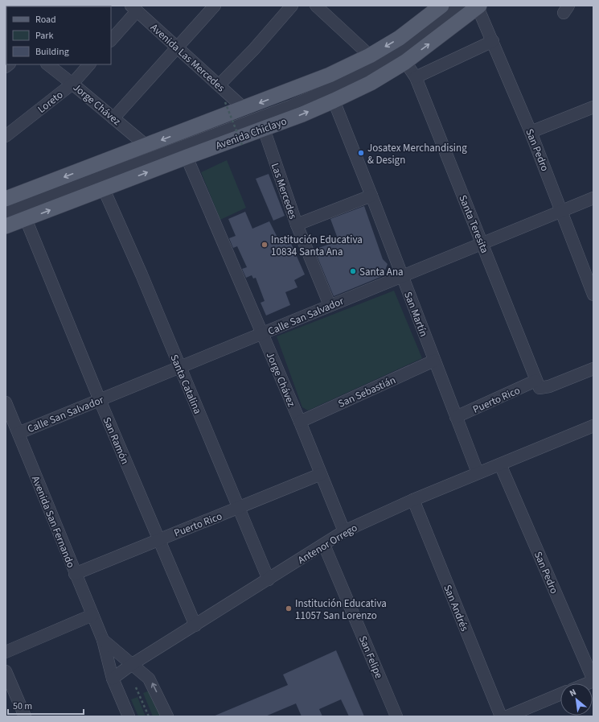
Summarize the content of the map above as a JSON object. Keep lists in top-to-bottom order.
{
  "streets": {
    "main road": ["Avenida Chiclayo"],
    "street": [
      "Avenida Las Mercedes",
      "Loreto",
      "Jorge Chávez",
      "San Pedro",
      "Las Mercedes",
      "Santa Teresita",
      "San Martín",
      "Calle San Salvador",
      "Santa Catalina",
      "San Sebastián",
      "Puerto Rico",
      "San Ramón",
      "Avenida San Fernando",
      "Antenor Orrego",
      "San Andrés",
      "San Felipe"
    ]
  },
  "crossings": [
    ["Loreto", "Jorge Chávez"],
    ["Jorge Chávez", "Avenida Chiclayo"],
    ["Jorge Chávez", "Calle San Salvador"],
    ["Jorge Chávez", "San Sebastián"],
    ["Jorge Chávez", "Puerto Rico"],
    ["Jorge Chávez", "Antenor Orrego"],
    ["Avenida Chiclayo", "San Pedro"],
    ["Avenida Chiclayo", "Las Mercedes"],
    ["Avenida Chiclayo", "Santa Teresita"],
    ["Avenida Chiclayo", "San Martín"],
    ["Avenida Chiclayo", "Santa Catalina"],
    ["Avenida Chiclayo", "San Ramón"],
    ["San Pedro", "Calle San Salvador"],
    ["San Pedro", "Antenor Orrego"],
    ["Las Mercedes", "Calle San Salvador"],
    ["Santa Teresita", "Calle San Salvador"],
    ["Santa Teresita", "Puerto Rico"],
    ["San Martín", "Calle San Salvador"],
    ["San Martín", "San Sebastián"],
    ["San Martín", "Puerto Rico"],
    ["San Martín", "Antenor Orrego"],
    ["Calle San Salvador", "Santa Catalina"],
    ["Calle San Salvador", "San Ramón"],
    ["Calle San Salvador", "Avenida San Fernando"],
    ["Santa Catalina", "Puerto Rico"],
    ["Santa Catalina", "Antenor Orrego"],
    ["Puerto Rico", "San Ramón"],
    ["Puerto Rico", "Avenida San Fernando"],
    ["San Ramón", "Antenor Orrego"],
    ["Avenida San Fernando", "Antenor Orrego"],
    ["Antenor Orrego", "San Andrés"],
    ["Antenor Orrego", "San Felipe"]
  ],
  "places": [
    "Josatex Merchandising & Design",
    "Institución Educativa 10834 Santa Ana",
    "Santa Ana",
    "Institución Educativa 11057 San Lorenzo"
  ],
  "legend": ["Road", "Park", "Building"],
  "scale_bar": "50 m",
  "north": "top left"
}
